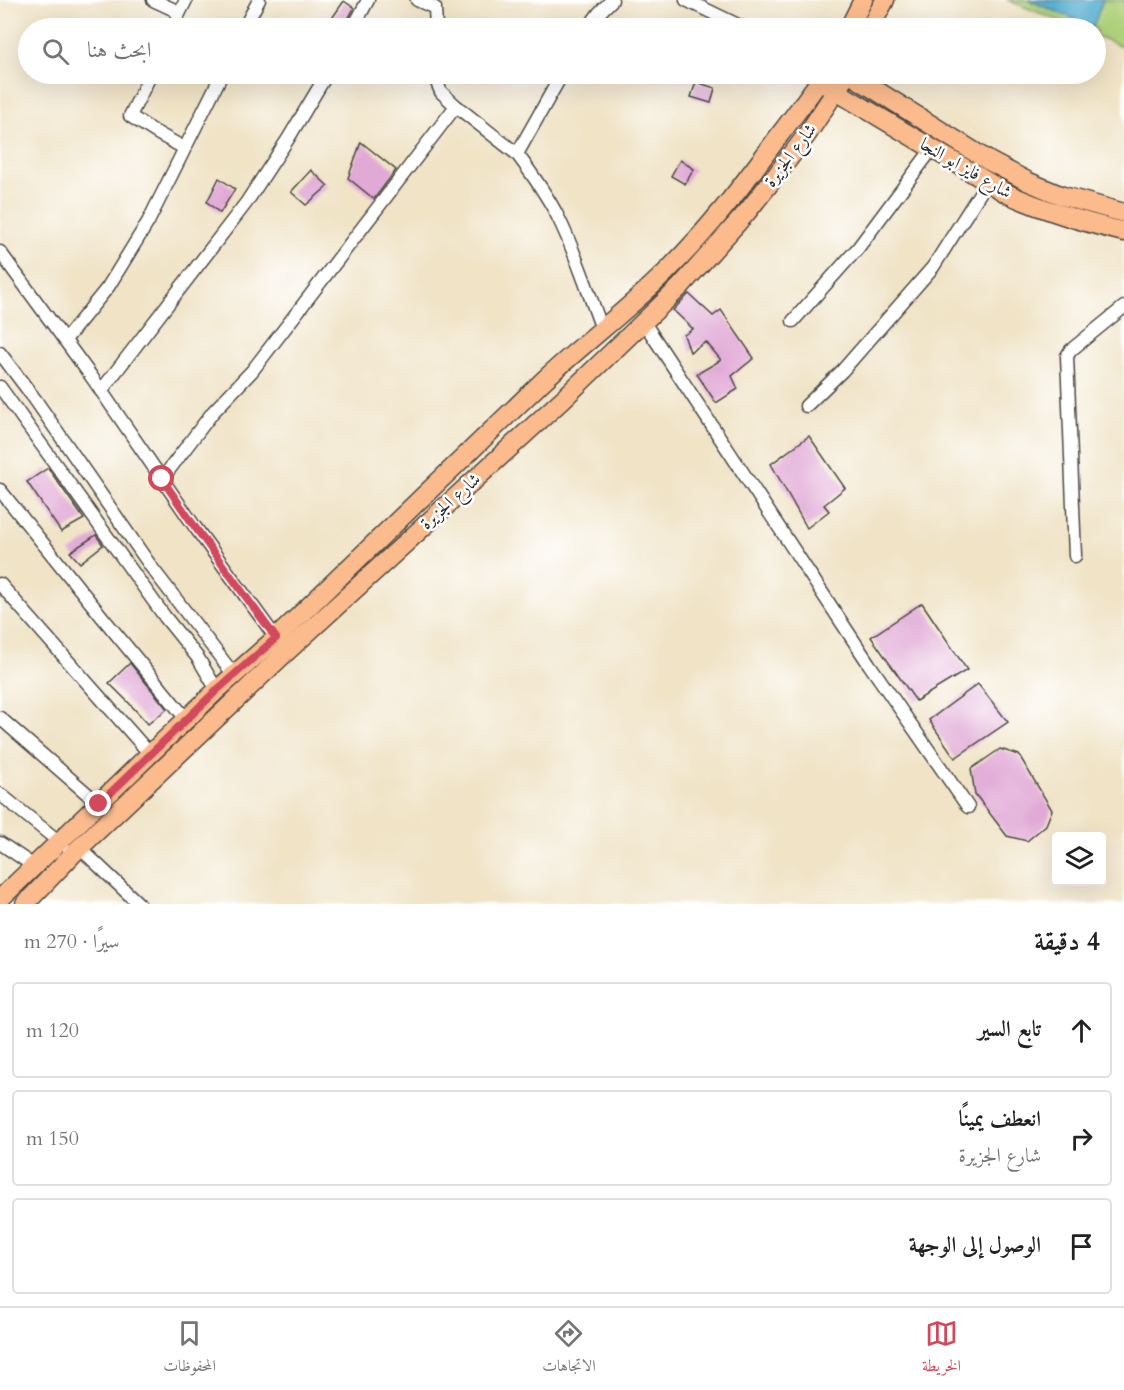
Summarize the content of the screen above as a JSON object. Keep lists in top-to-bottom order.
{
  "streets": {
    "main road": ["شارع الجزيرة", "شارع فايز ابو النجا"]
  },
  "crossings": [
    ["شارع الجزيرة", "شارع فايز ابو النجا"]
  ],
  "page": {
    "search": "ابحث هنا",
    "heading": ["4 دقيقة", "سيرًا · 270 m"],
    "list": [
      ["تابع السير", "120 m"],
      ["انعطف يمينًا", "شارع الجزيرة", "150 m"],
      "الوصول إلى الوجهة"
    ],
    "nav": ["الخريطة", "الاتجاهات", "المحفوظات"]
  }
}
